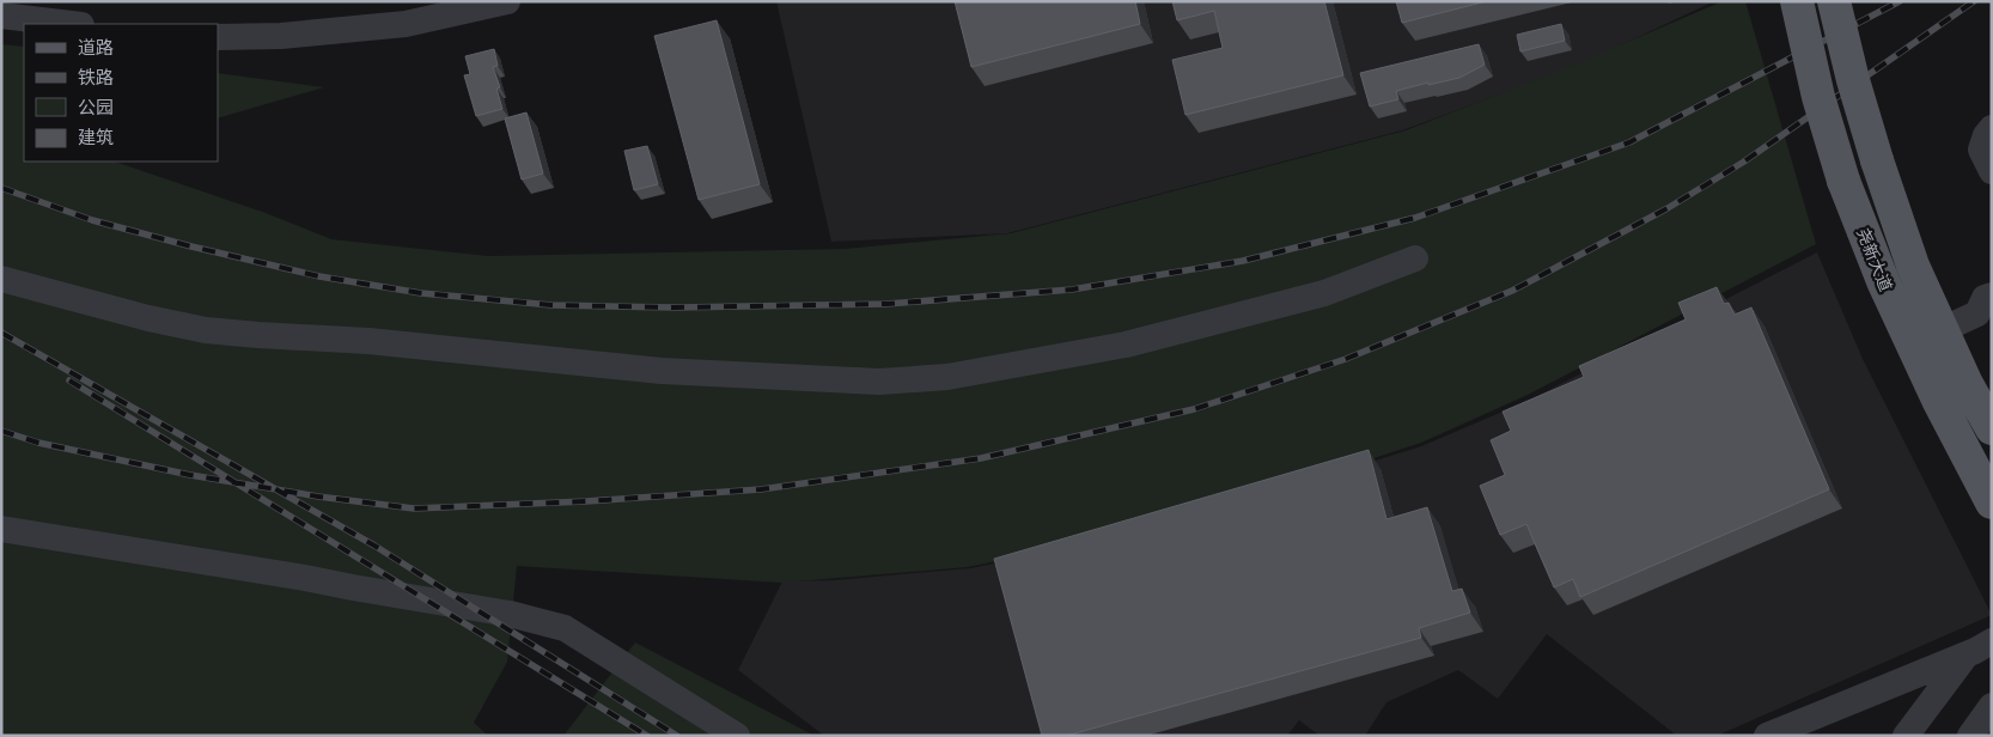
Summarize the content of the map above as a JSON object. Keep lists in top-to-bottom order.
{
  "streets": {
    "main road": ["尧新大道"]
  },
  "legend": [
    "道路",
    "铁路",
    "公园",
    "建筑"
  ]
}
